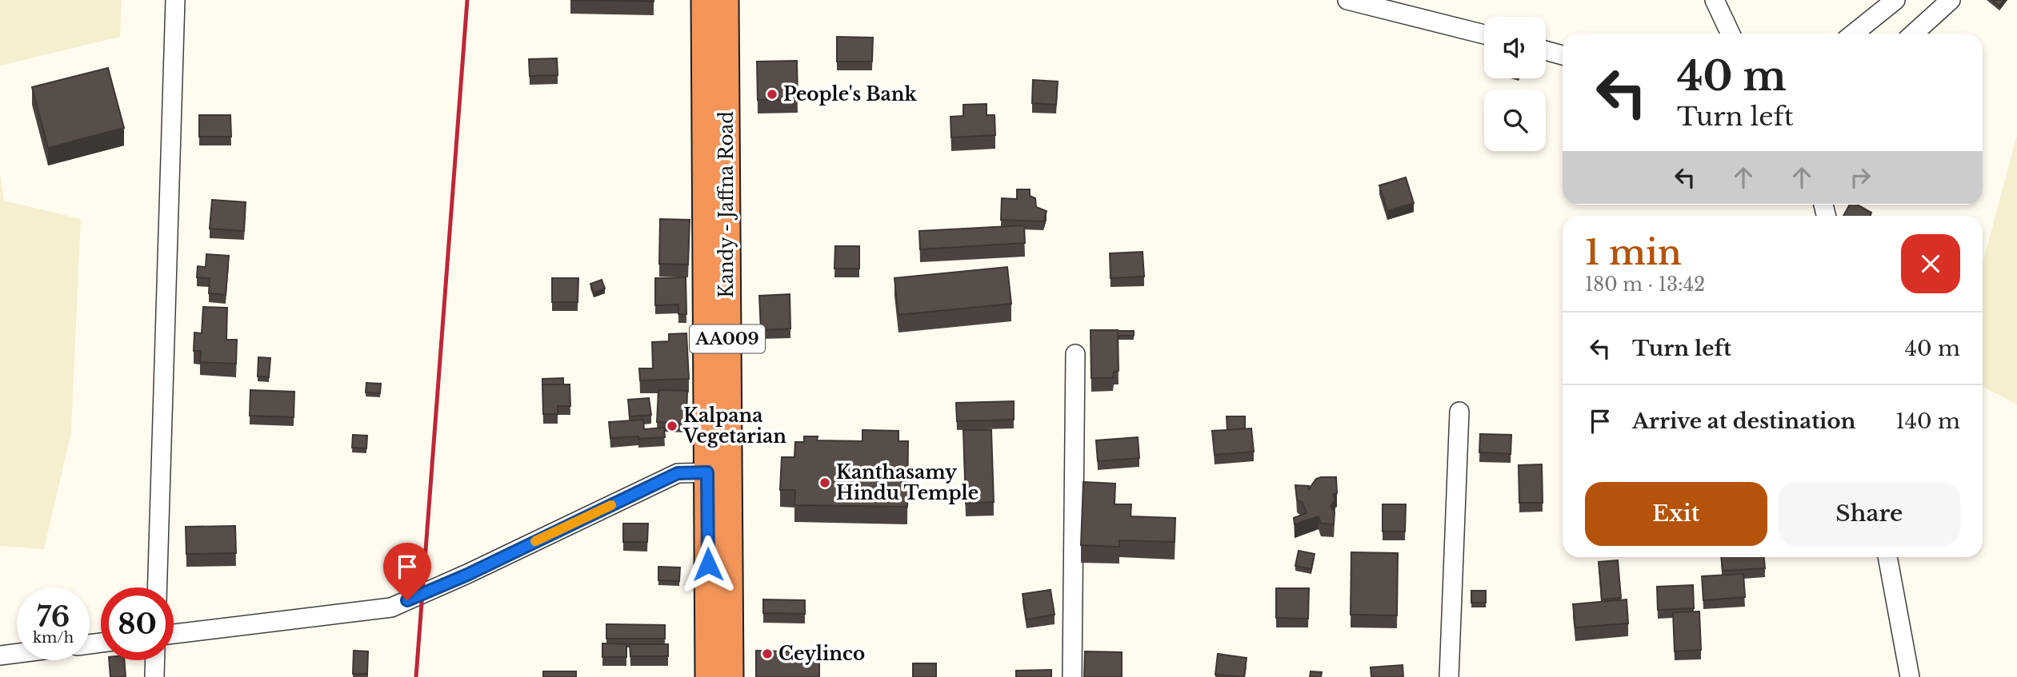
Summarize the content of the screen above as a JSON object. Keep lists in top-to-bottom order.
{
  "streets": {
    "highway": ["Kandy - Jaffna Road", "AA009"]
  },
  "places": [
    "People's Bank",
    "Kalpana Vegetarian",
    "Kanthasamy Hindu Temple",
    "Ceylinco"
  ],
  "page": {
    "turn": ["40 m", "Turn left"],
    "heading": ["1 min", "180 m · 13:42"],
    "list": [
      {
        "name": "Turn left",
        "value": "40 m"
      },
      {
        "name": "Arrive at destination",
        "value": "140 m"
      }
    ],
    "buttons": ["Exit", "Share"],
    "speed": "76 km/h",
    "limit": "80"
  }
}
